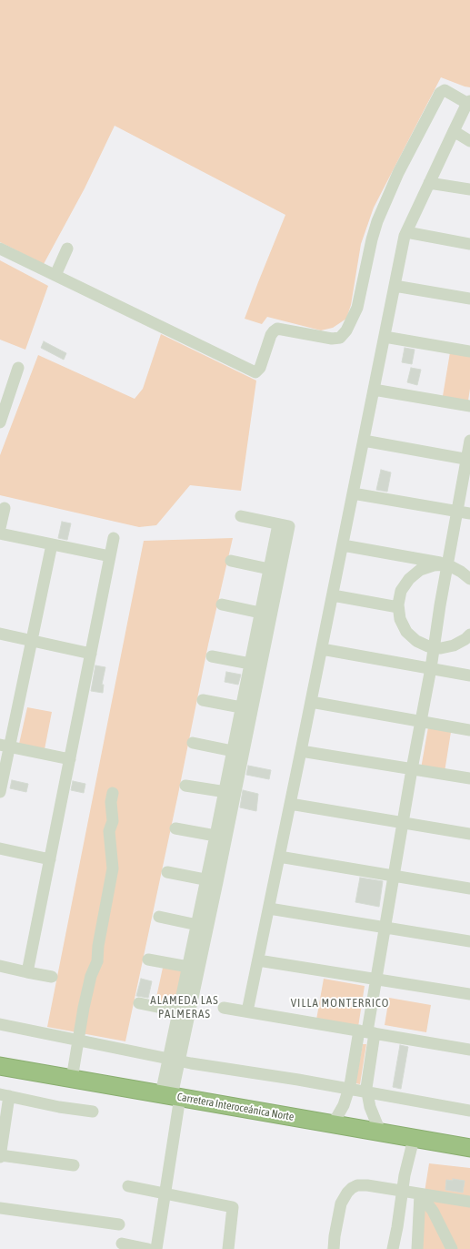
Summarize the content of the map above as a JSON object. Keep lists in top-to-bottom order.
{
  "streets": {
    "highway": ["Carretera Interoceánica Norte"]
  },
  "districts": ["ALAMEDA LAS PALMERAS", "VILLA MONTERRICO"]
}
